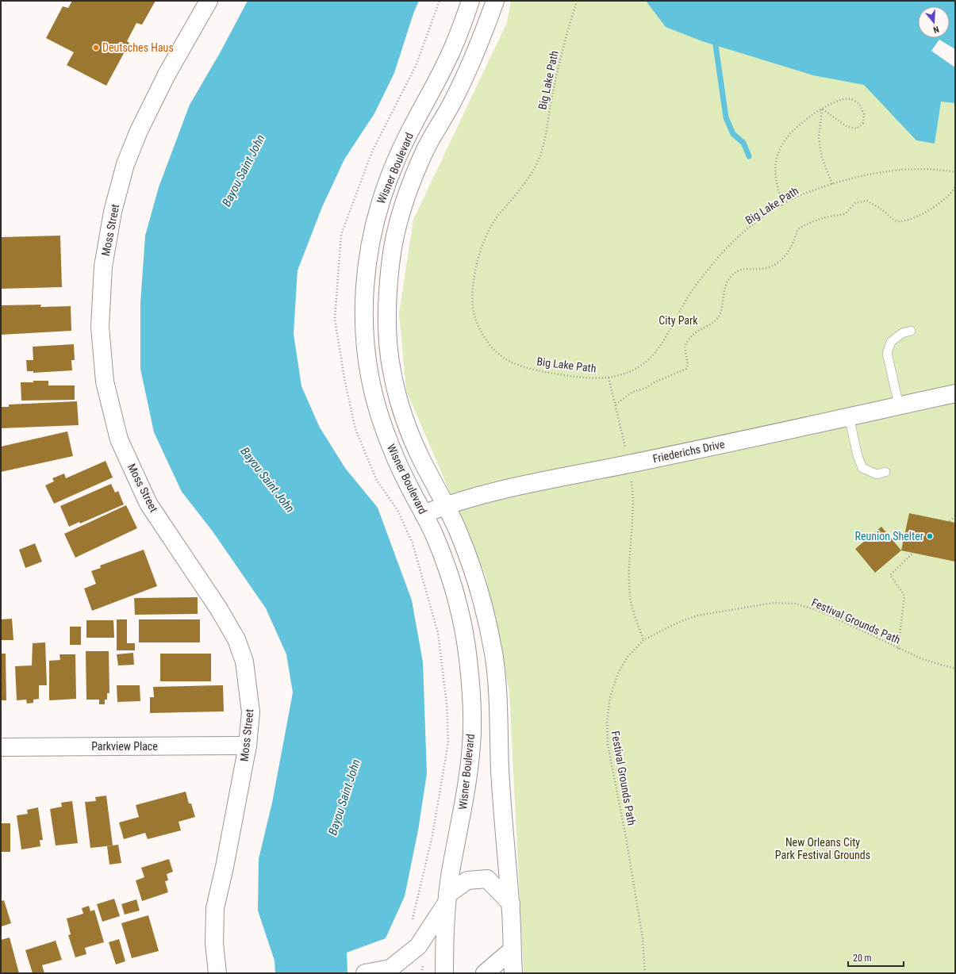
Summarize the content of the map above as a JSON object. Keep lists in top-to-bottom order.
{
  "streets": {
    "street": [
      "Wisner Boulevard",
      "Moss Street",
      "Friederichs Drive",
      "Parkview Place"
    ],
    "path": ["Big Lake Path", "Festival Grounds Path"]
  },
  "crossings": [
    ["Wisner Boulevard", "Friederichs Drive"],
    ["Moss Street", "Parkview Place"]
  ],
  "water": ["Bayou Saint John"],
  "parks": ["City Park", "New Orleans City Park Festival Grounds"],
  "places": ["Deutsches Haus", "Reunion Shelter"],
  "scale_bar": "20 m",
  "north": "bottom"
}
